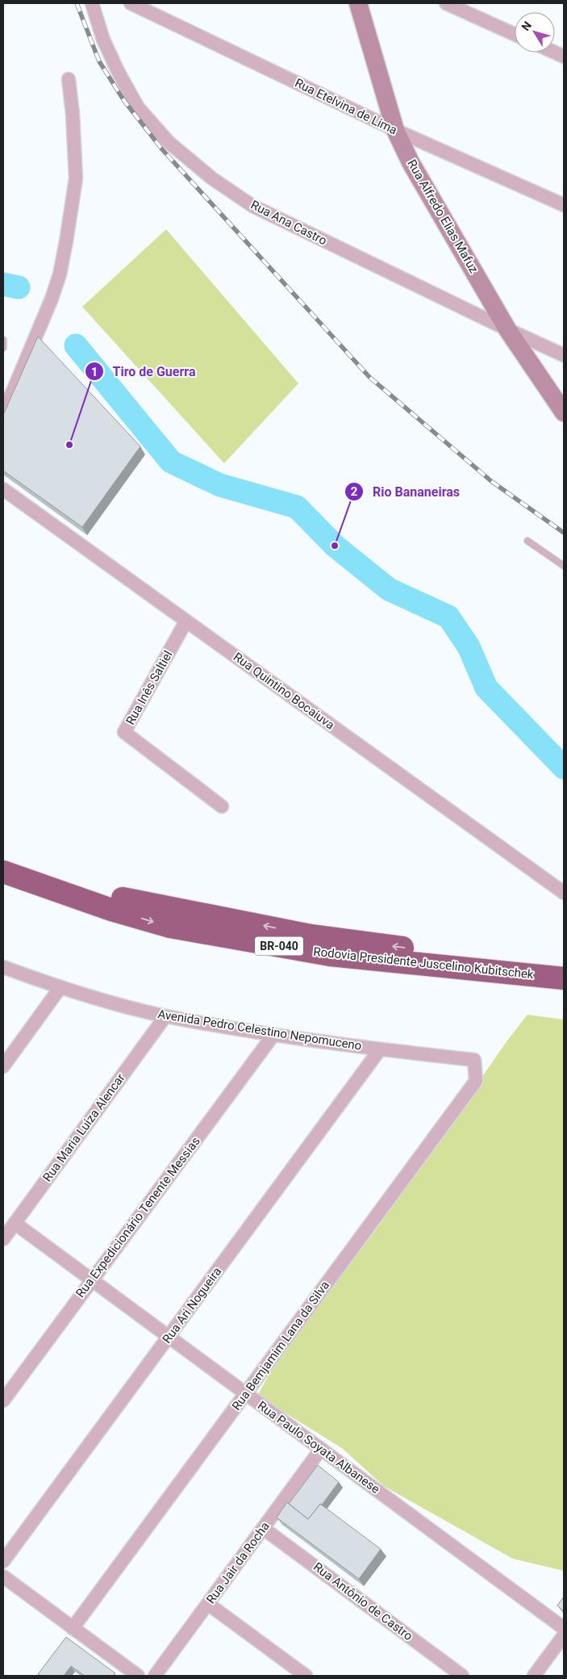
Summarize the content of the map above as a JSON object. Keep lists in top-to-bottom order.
{
  "streets": {
    "highway": ["BR-040", "Rodovia Presidente Juscelino Kubitschek"],
    "street": [
      "Rua Etelvina de Lima",
      "Rua Alfredo Elias Mafuz",
      "Rua Ana Castro",
      "Rua Inês Saltiel",
      "Rua Quintino Bocaiuva",
      "Avenida Pedro Celestino Nepomuceno",
      "Rua Maria Luiza Alencar",
      "Rua Expedicionário Tenente Messias",
      "Rua Ari Nogueira",
      "Rua Bemjamim Lana da Silva",
      "Rua Paulo Soyata Albanese",
      "Rua Jair da Rocha",
      "Rua Antônio de Castro"
    ]
  },
  "crossings": [
    ["Rua Etelvina de Lima", "Rua Alfredo Elias Mafuz"],
    ["Rua Alfredo Elias Mafuz", "Rua Ana Castro"],
    ["Rua Inês Saltiel", "Rua Quintino Bocaiuva"],
    ["Avenida Pedro Celestino Nepomuceno", "Rua Maria Luiza Alencar"],
    ["Avenida Pedro Celestino Nepomuceno", "Rua Expedicionário Tenente Messias"],
    ["Avenida Pedro Celestino Nepomuceno", "Rua Ari Nogueira"],
    ["Avenida Pedro Celestino Nepomuceno", "Rua Bemjamim Lana da Silva"],
    ["Rua Maria Luiza Alencar", "Rua Paulo Soyata Albanese"],
    ["Rua Expedicionário Tenente Messias", "Rua Paulo Soyata Albanese"],
    ["Rua Ari Nogueira", "Rua Paulo Soyata Albanese"],
    ["Rua Bemjamim Lana da Silva", "Rua Paulo Soyata Albanese"],
    ["Rua Paulo Soyata Albanese", "Rua Jair da Rocha"],
    ["Rua Jair da Rocha", "Rua Antônio de Castro"]
  ],
  "places": ["Tiro de Guerra", "Rio Bananeiras"],
  "north": "top left"
}
